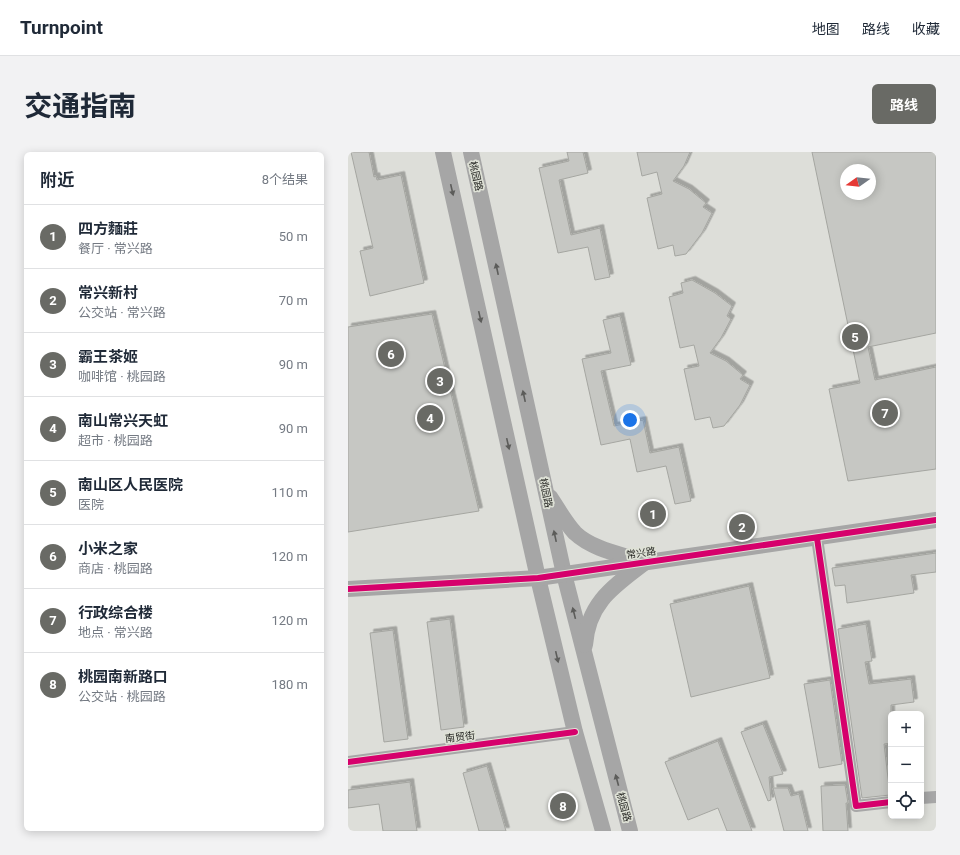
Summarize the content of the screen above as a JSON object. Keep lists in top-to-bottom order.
{
  "streets": {
    "main road": ["桃园路", "常兴路"],
    "street": ["南贸街"]
  },
  "crossings": [
    ["桃园路", "常兴路"]
  ],
  "north": "left",
  "page": {
    "header": "Turnpoint",
    "nav": ["地图", "路线", "收藏"],
    "title": "交通指南",
    "buttons": "路线",
    "heading": ["附近", "8个结果"],
    "list": [
      {
        "mark": "1",
        "name": "四方麵莊",
        "note": "餐厅 · 常兴路",
        "value": "50 m"
      },
      {
        "mark": "2",
        "name": "常兴新村",
        "note": "公交站 · 常兴路",
        "value": "70 m"
      },
      {
        "mark": "3",
        "name": "霸王茶姬",
        "note": "咖啡馆 · 桃园路",
        "value": "90 m"
      },
      {
        "mark": "4",
        "name": "南山常兴天虹",
        "note": "超市 · 桃园路",
        "value": "90 m"
      },
      {
        "mark": "5",
        "name": "南山区人民医院",
        "note": "医院",
        "value": "110 m"
      },
      {
        "mark": "6",
        "name": "小米之家",
        "note": "商店 · 桃园路",
        "value": "120 m"
      },
      {
        "mark": "7",
        "name": "行政综合楼",
        "note": "地点 · 常兴路",
        "value": "120 m"
      },
      {
        "mark": "8",
        "name": "桃园南新路口",
        "note": "公交站 · 桃园路",
        "value": "180 m"
      }
    ],
    "pins": [
      "5",
      "6",
      "3",
      "7",
      "4",
      "1",
      "2",
      "8"
    ],
    "map_buttons": ["+", "−"]
  }
}
